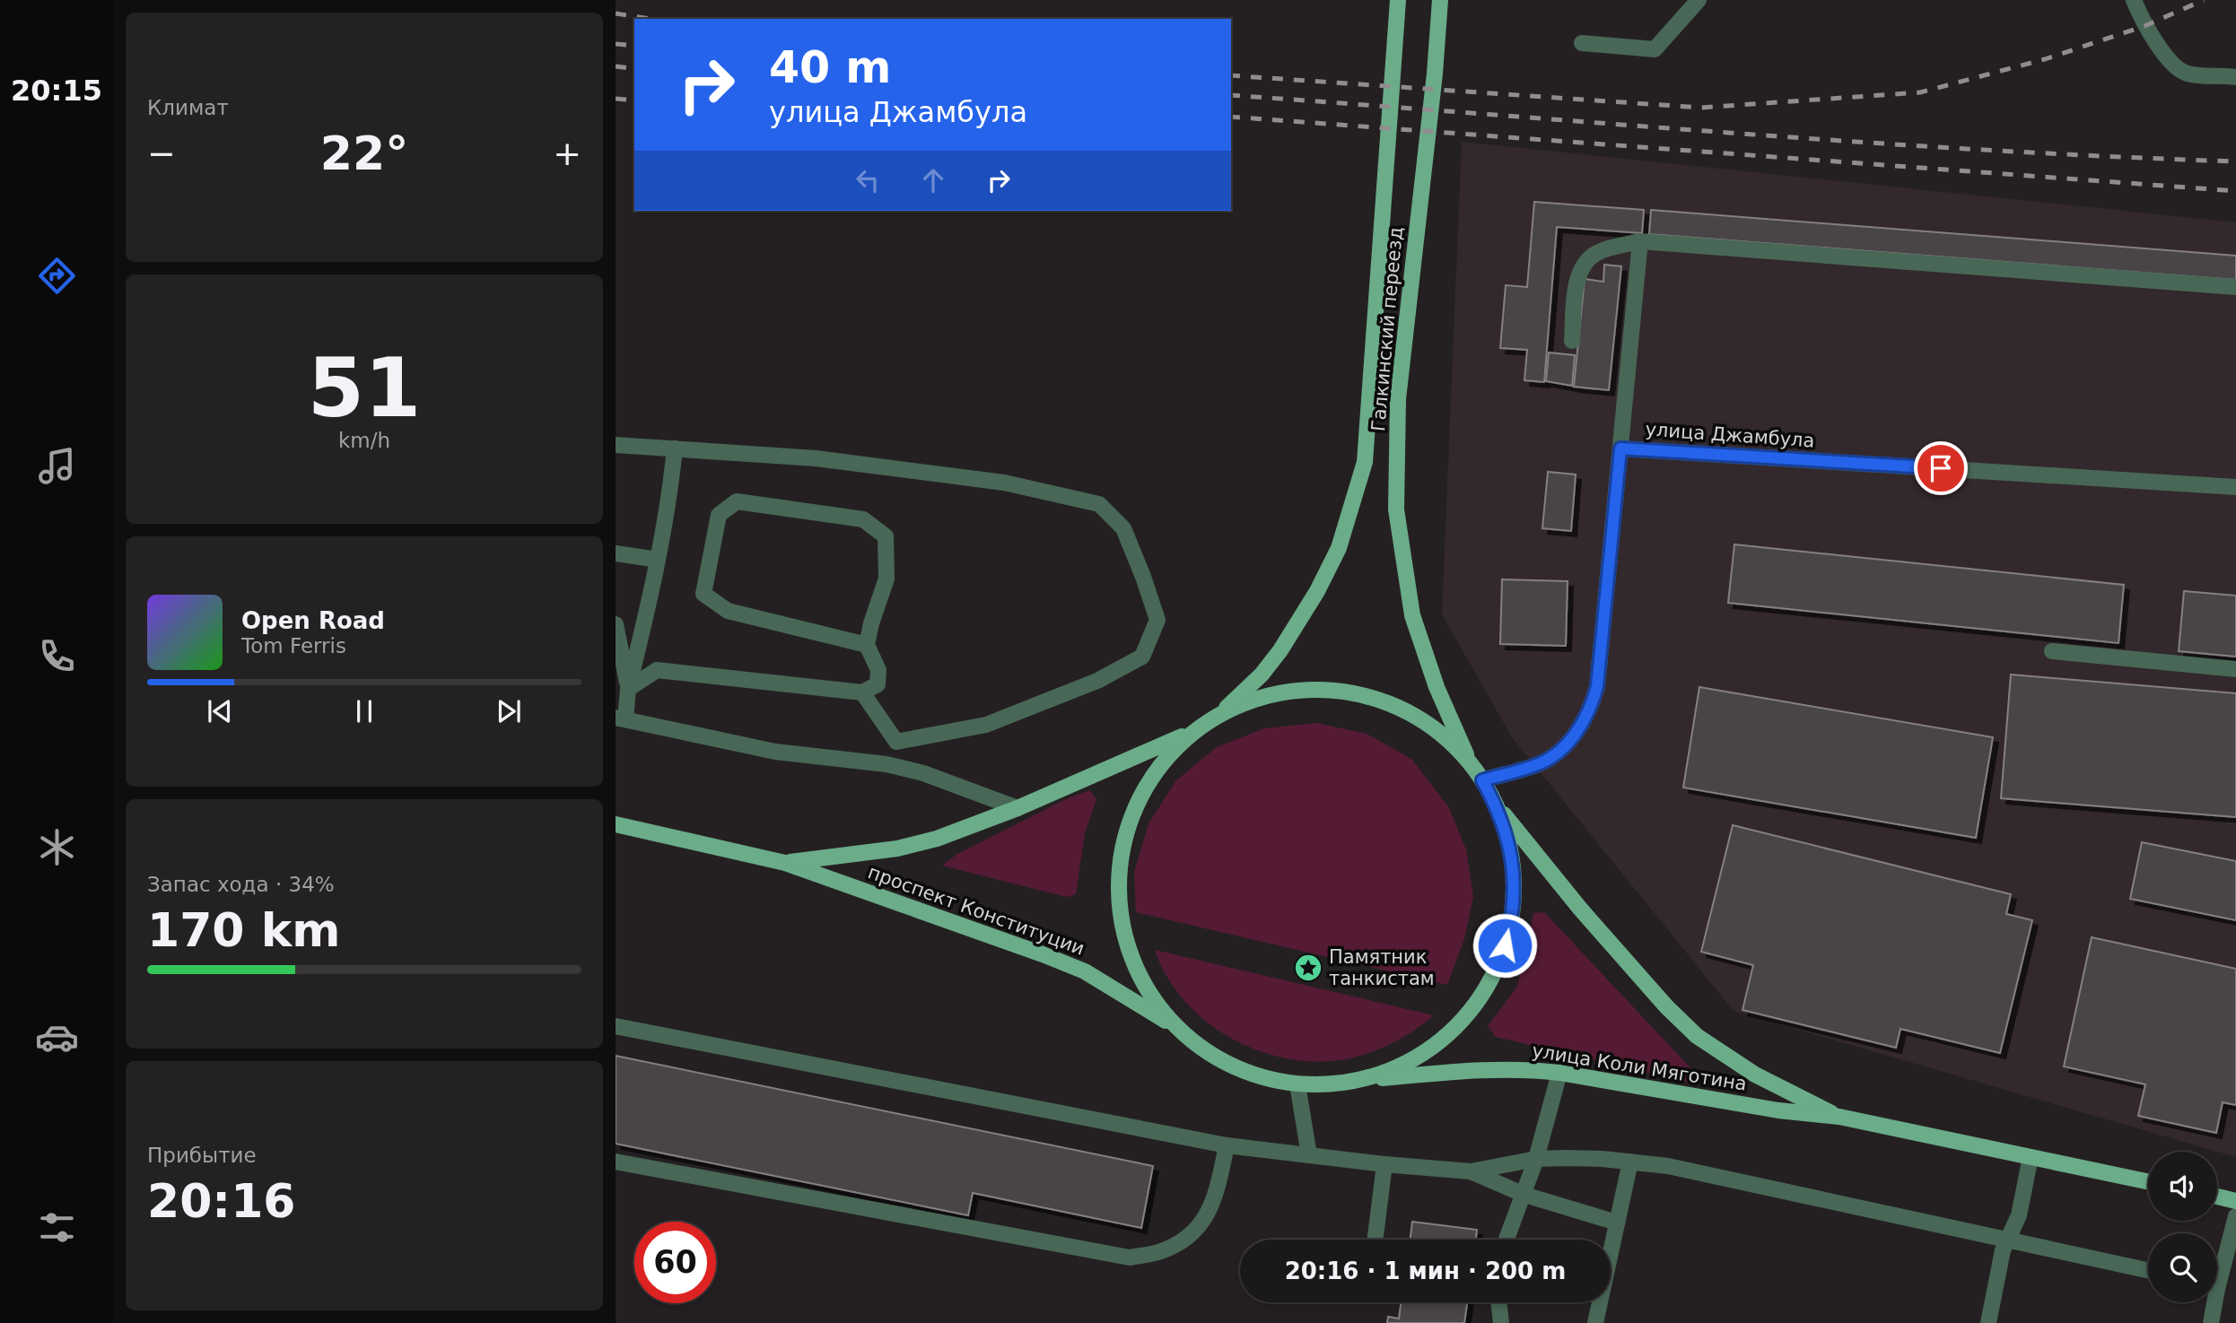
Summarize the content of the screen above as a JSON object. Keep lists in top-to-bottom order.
{
  "streets": {
    "main road": ["Галкинский переезд", "проспект Конституции", "улица Коли Мяготина"],
    "street": ["улица Джамбула"]
  },
  "places": {
    "place": ["Памятник танкистам"]
  },
  "page": {
    "tabs": "20:15",
    "tile": [
      "Климат",
      ["51", "km/h"],
      ["Запас хода · 34%", "170 km"],
      ["Прибытие", "20:16"]
    ],
    "turn": ["40 m", "улица Джамбула"],
    "heat": ["−", "22°", "+"],
    "song": ["Open Road", "Tom Ferris"],
    "limit": "60",
    "trip": "20:16 · 1 мин · 200 m"
  }
}
